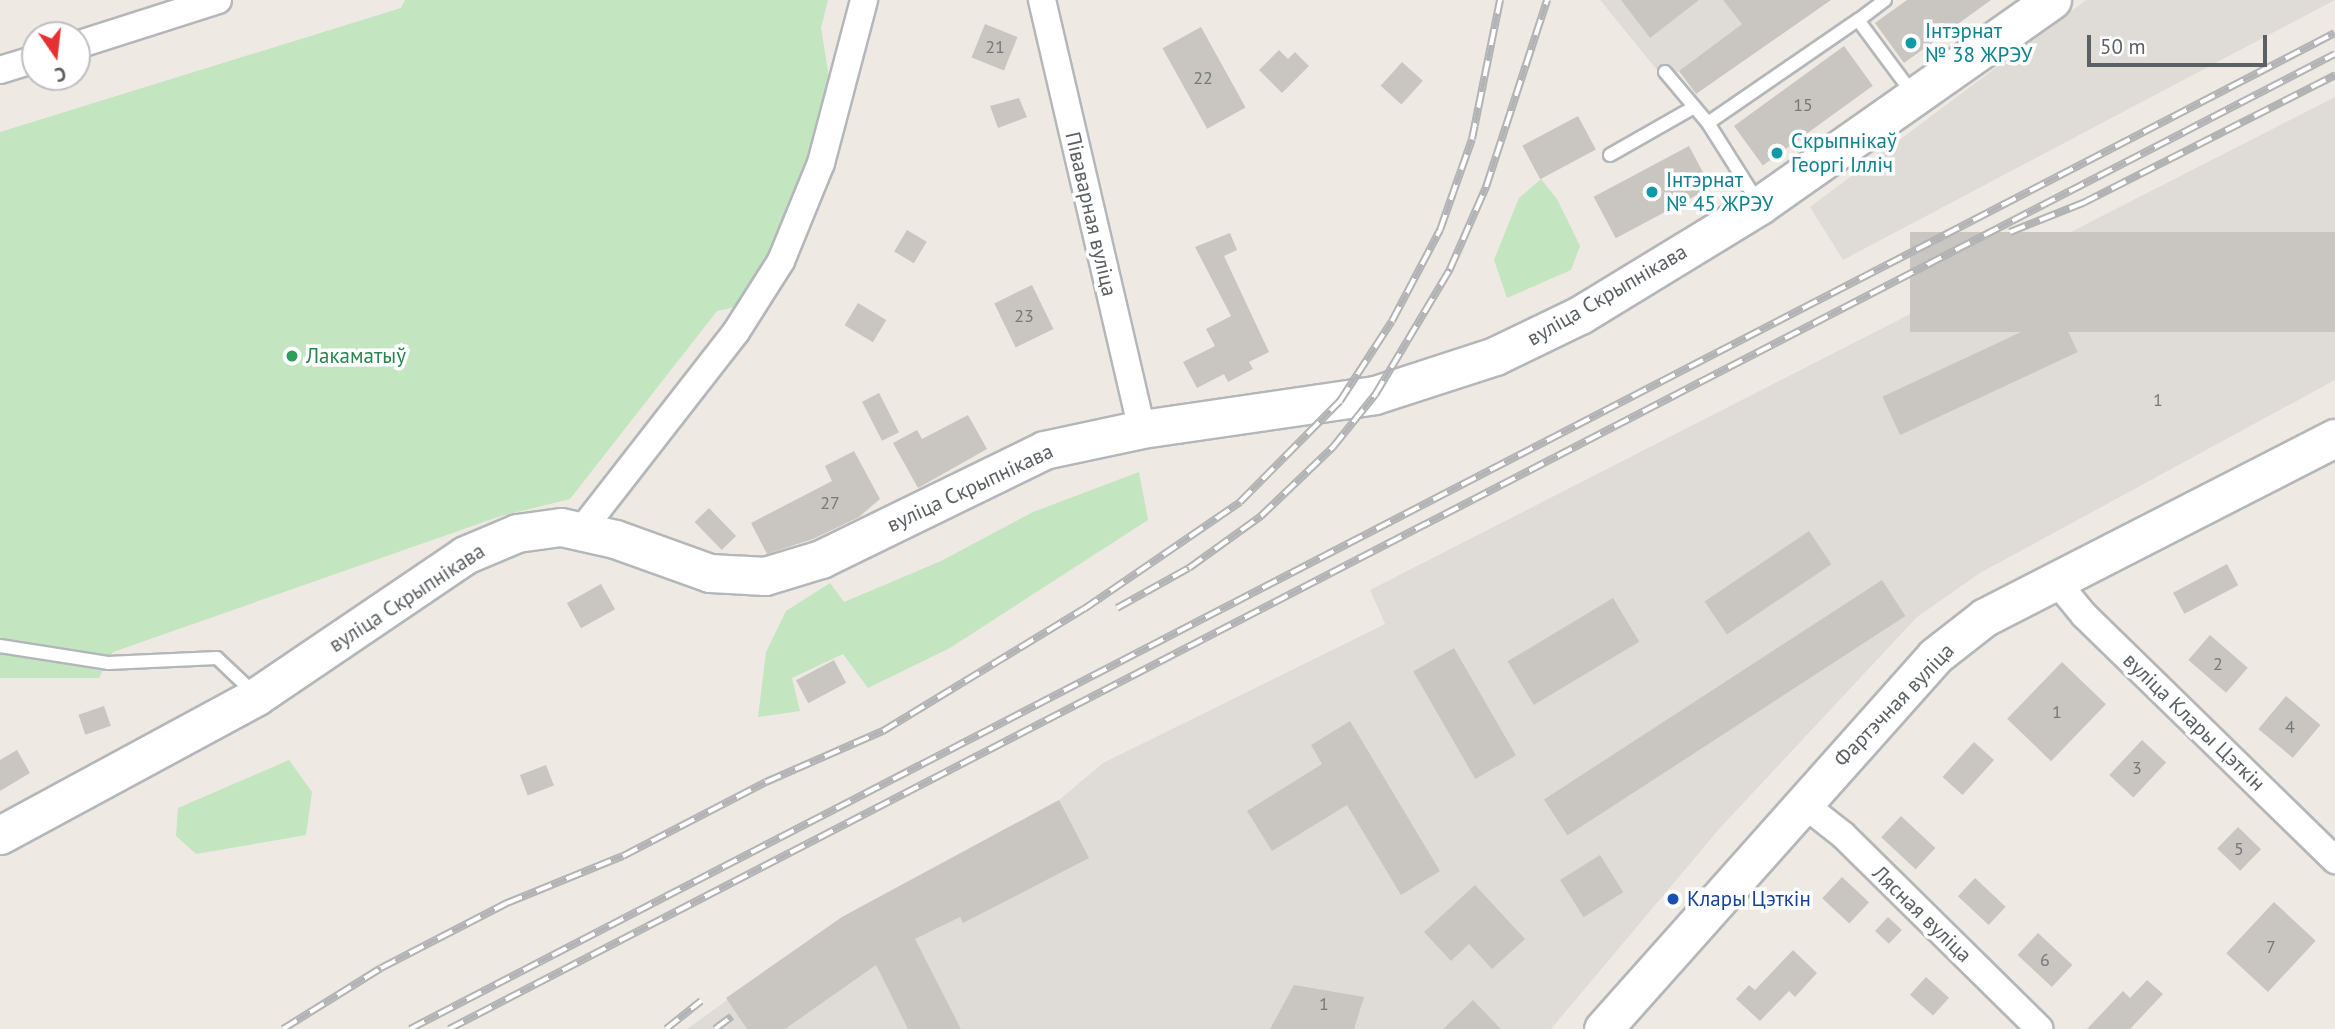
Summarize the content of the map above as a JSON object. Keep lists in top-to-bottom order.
{
  "streets": {
    "street": [
      "Піваварная вуліца",
      "вуліца Скрыпнікава",
      "Фартэчная вуліца",
      "вуліца Клары Цэткін",
      "Лясная вуліца"
    ]
  },
  "crossings": [
    ["Піваварная вуліца", "вуліца Скрыпнікава"],
    ["Фартэчная вуліца", "вуліца Клары Цэткін"],
    ["Фартэчная вуліца", "Лясная вуліца"]
  ],
  "places": [
    "Інтэрнат № 38 ЖРЭУ",
    "Скрыпнікаў Георгі Ілліч",
    "Інтэрнат № 45 ЖРЭУ",
    "Лакаматыў",
    "Клары Цэткін"
  ],
  "house_numbers": [
    "21",
    "22",
    "15",
    "23",
    "1",
    "27",
    "2",
    "1",
    "4",
    "3",
    "5",
    "7",
    "6",
    "1"
  ],
  "scale_bar": "50 m",
  "north": "bottom"
}
